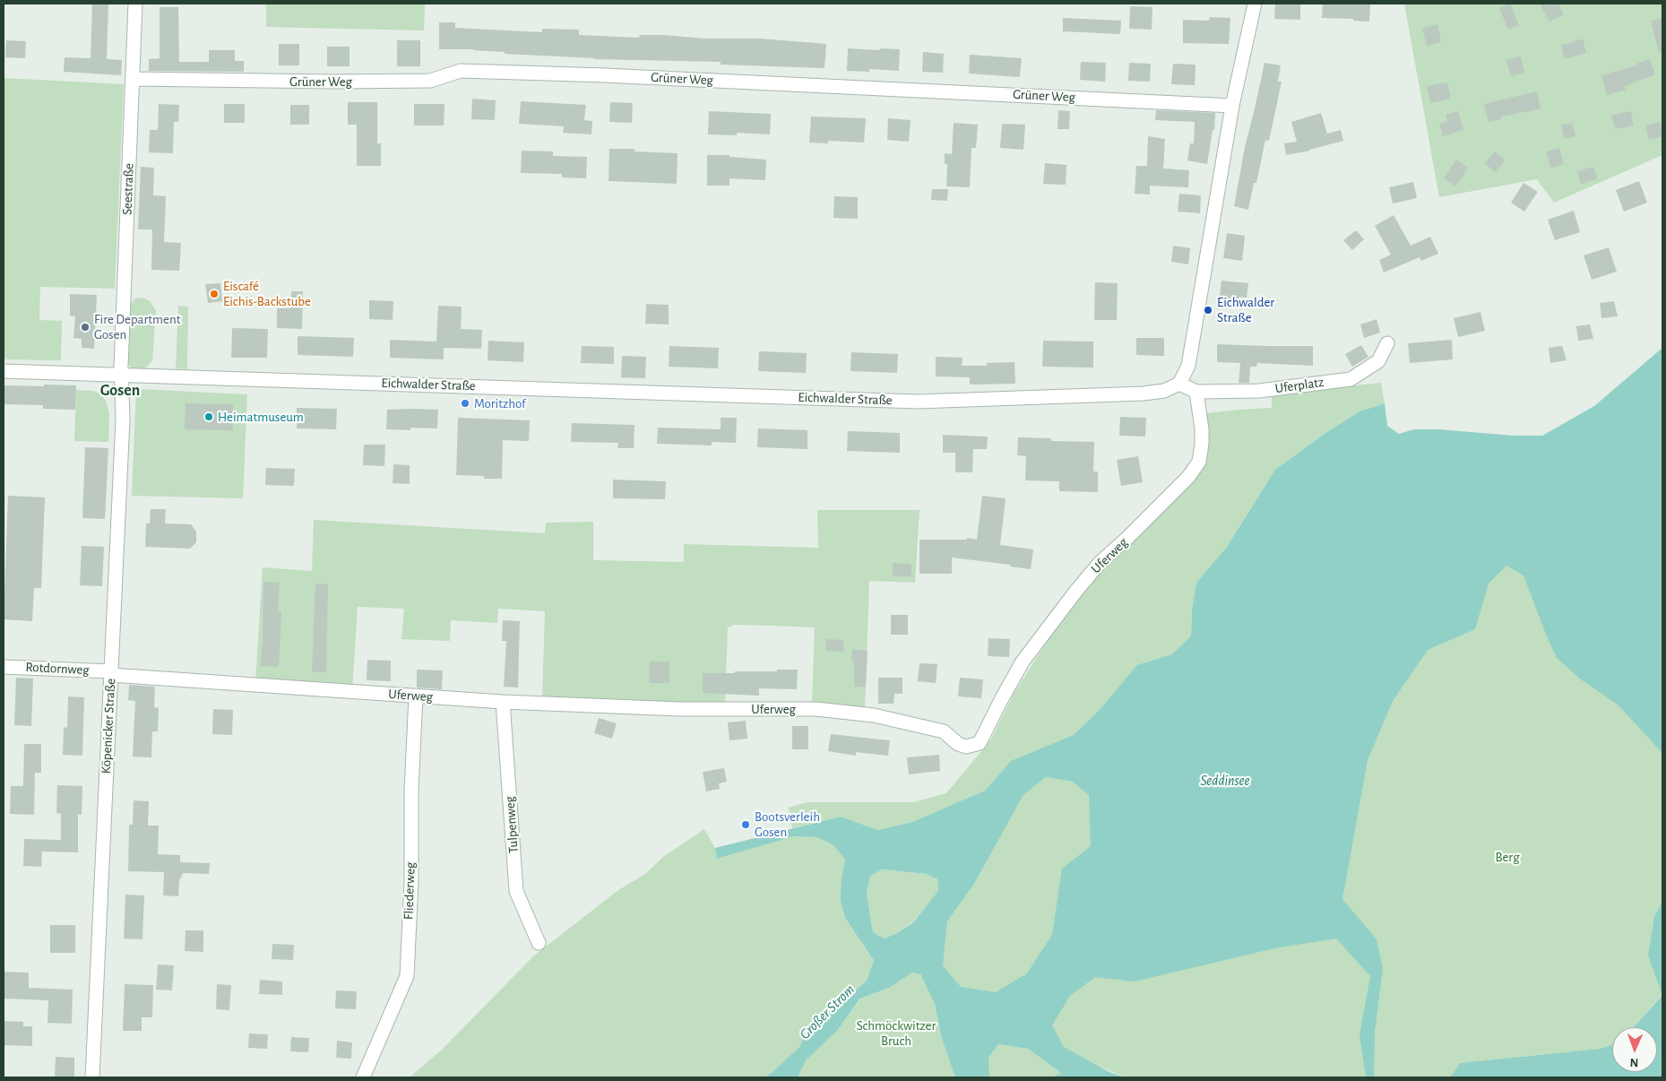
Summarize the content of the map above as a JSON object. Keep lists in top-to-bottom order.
{
  "streets": {
    "street": [
      "Grüner Weg",
      "Seestraße",
      "Eichwalder Straße",
      "Uferplatz",
      "Uferweg",
      "Rotdornweg",
      "Köpenicker Straße",
      "Tulpenweg",
      "Fliederweg"
    ]
  },
  "crossings": [
    ["Grüner Weg", "Seestraße"],
    ["Seestraße", "Eichwalder Straße"],
    ["Seestraße", "Köpenicker Straße"],
    ["Eichwalder Straße", "Köpenicker Straße"],
    ["Uferplatz", "Uferweg"],
    ["Uferweg", "Rotdornweg"],
    ["Uferweg", "Köpenicker Straße"],
    ["Uferweg", "Tulpenweg"],
    ["Uferweg", "Fliederweg"],
    ["Rotdornweg", "Köpenicker Straße"]
  ],
  "districts": ["Gosen"],
  "water": ["Seddinsee", "Großer Strom"],
  "parks": ["Berg", "Schmöckwitzer Bruch"],
  "places": [
    "Eiscafé Eichis-Backstube",
    "Eichwalder Straße",
    "Fire Department Gosen",
    "Moritzhof",
    "Heimatmuseum",
    "Bootsverleih Gosen"
  ],
  "north": "bottom"
}
